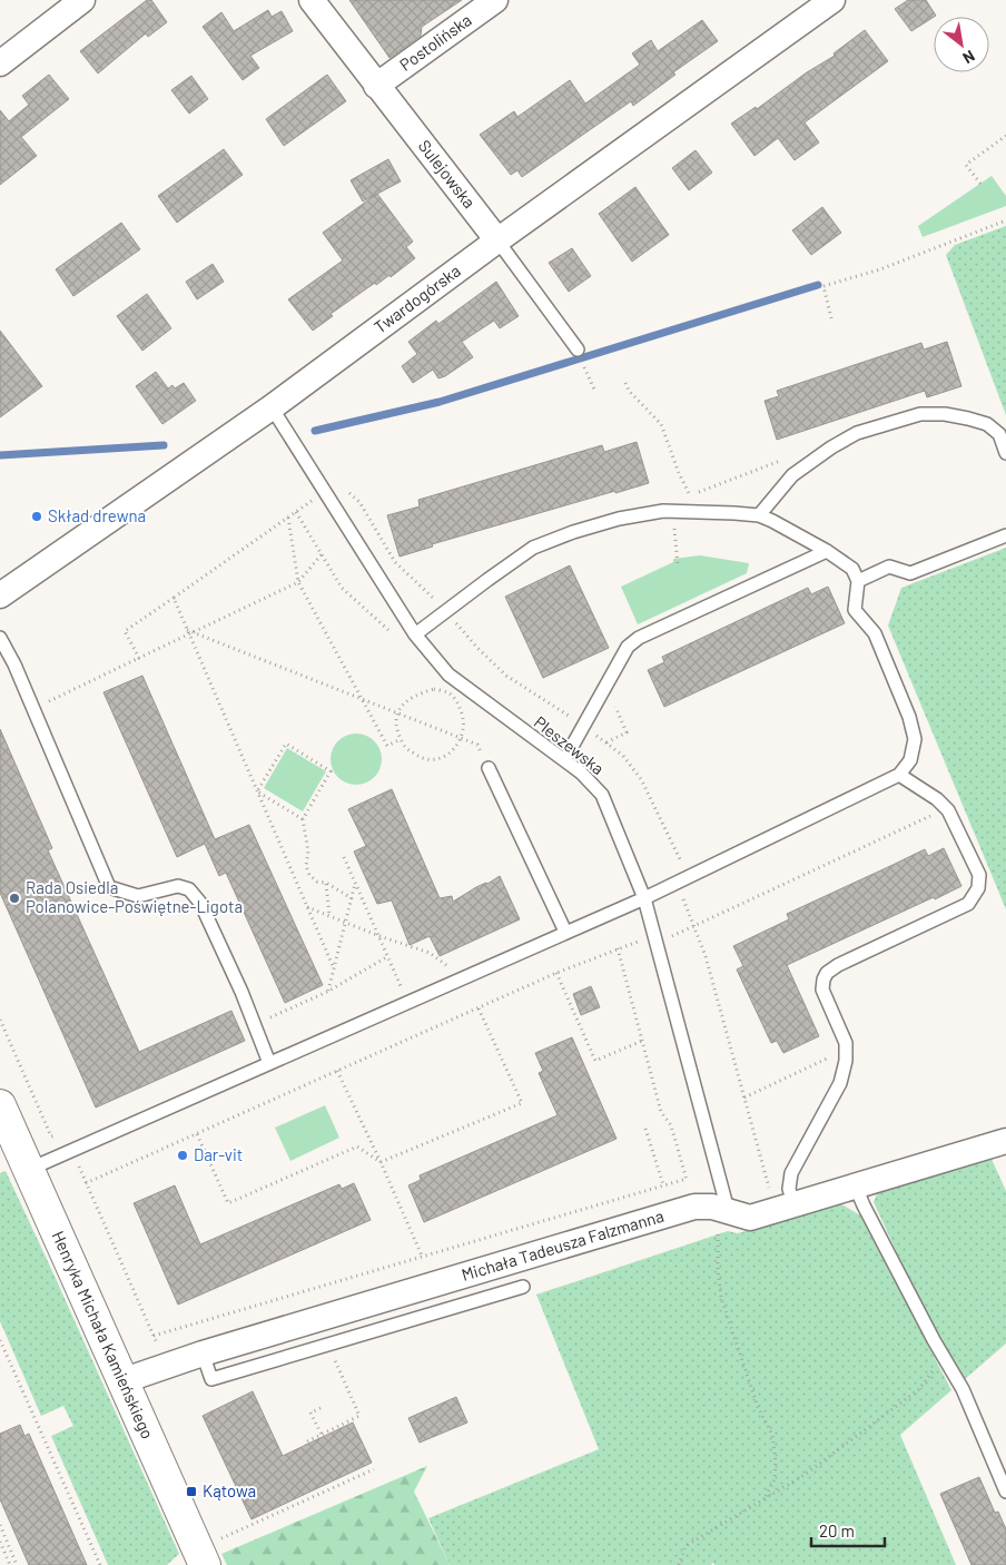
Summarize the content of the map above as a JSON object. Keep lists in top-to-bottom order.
{
  "streets": {
    "street": [
      "Postolińska",
      "Sulejowska",
      "Twardogórska",
      "Michała Tadeusza Falzmanna",
      "Henryka Michała Kamieńskiego"
    ],
    "lane": ["Pleszewska"]
  },
  "crossings": [
    ["Postolińska", "Sulejowska"],
    ["Sulejowska", "Twardogórska"],
    ["Twardogórska", "Pleszewska"],
    ["Pleszewska", "Michała Tadeusza Falzmanna"],
    ["Michała Tadeusza Falzmanna", "Henryka Michała Kamieńskiego"]
  ],
  "places": {
    "other": ["Skład drewna", "Rada Osiedla Polanowice-Poświętne-Ligota", "Dar-vit"],
    "transit": ["Kątowa"]
  },
  "scale_bar": "20 m",
  "north": "bottom right"
}
